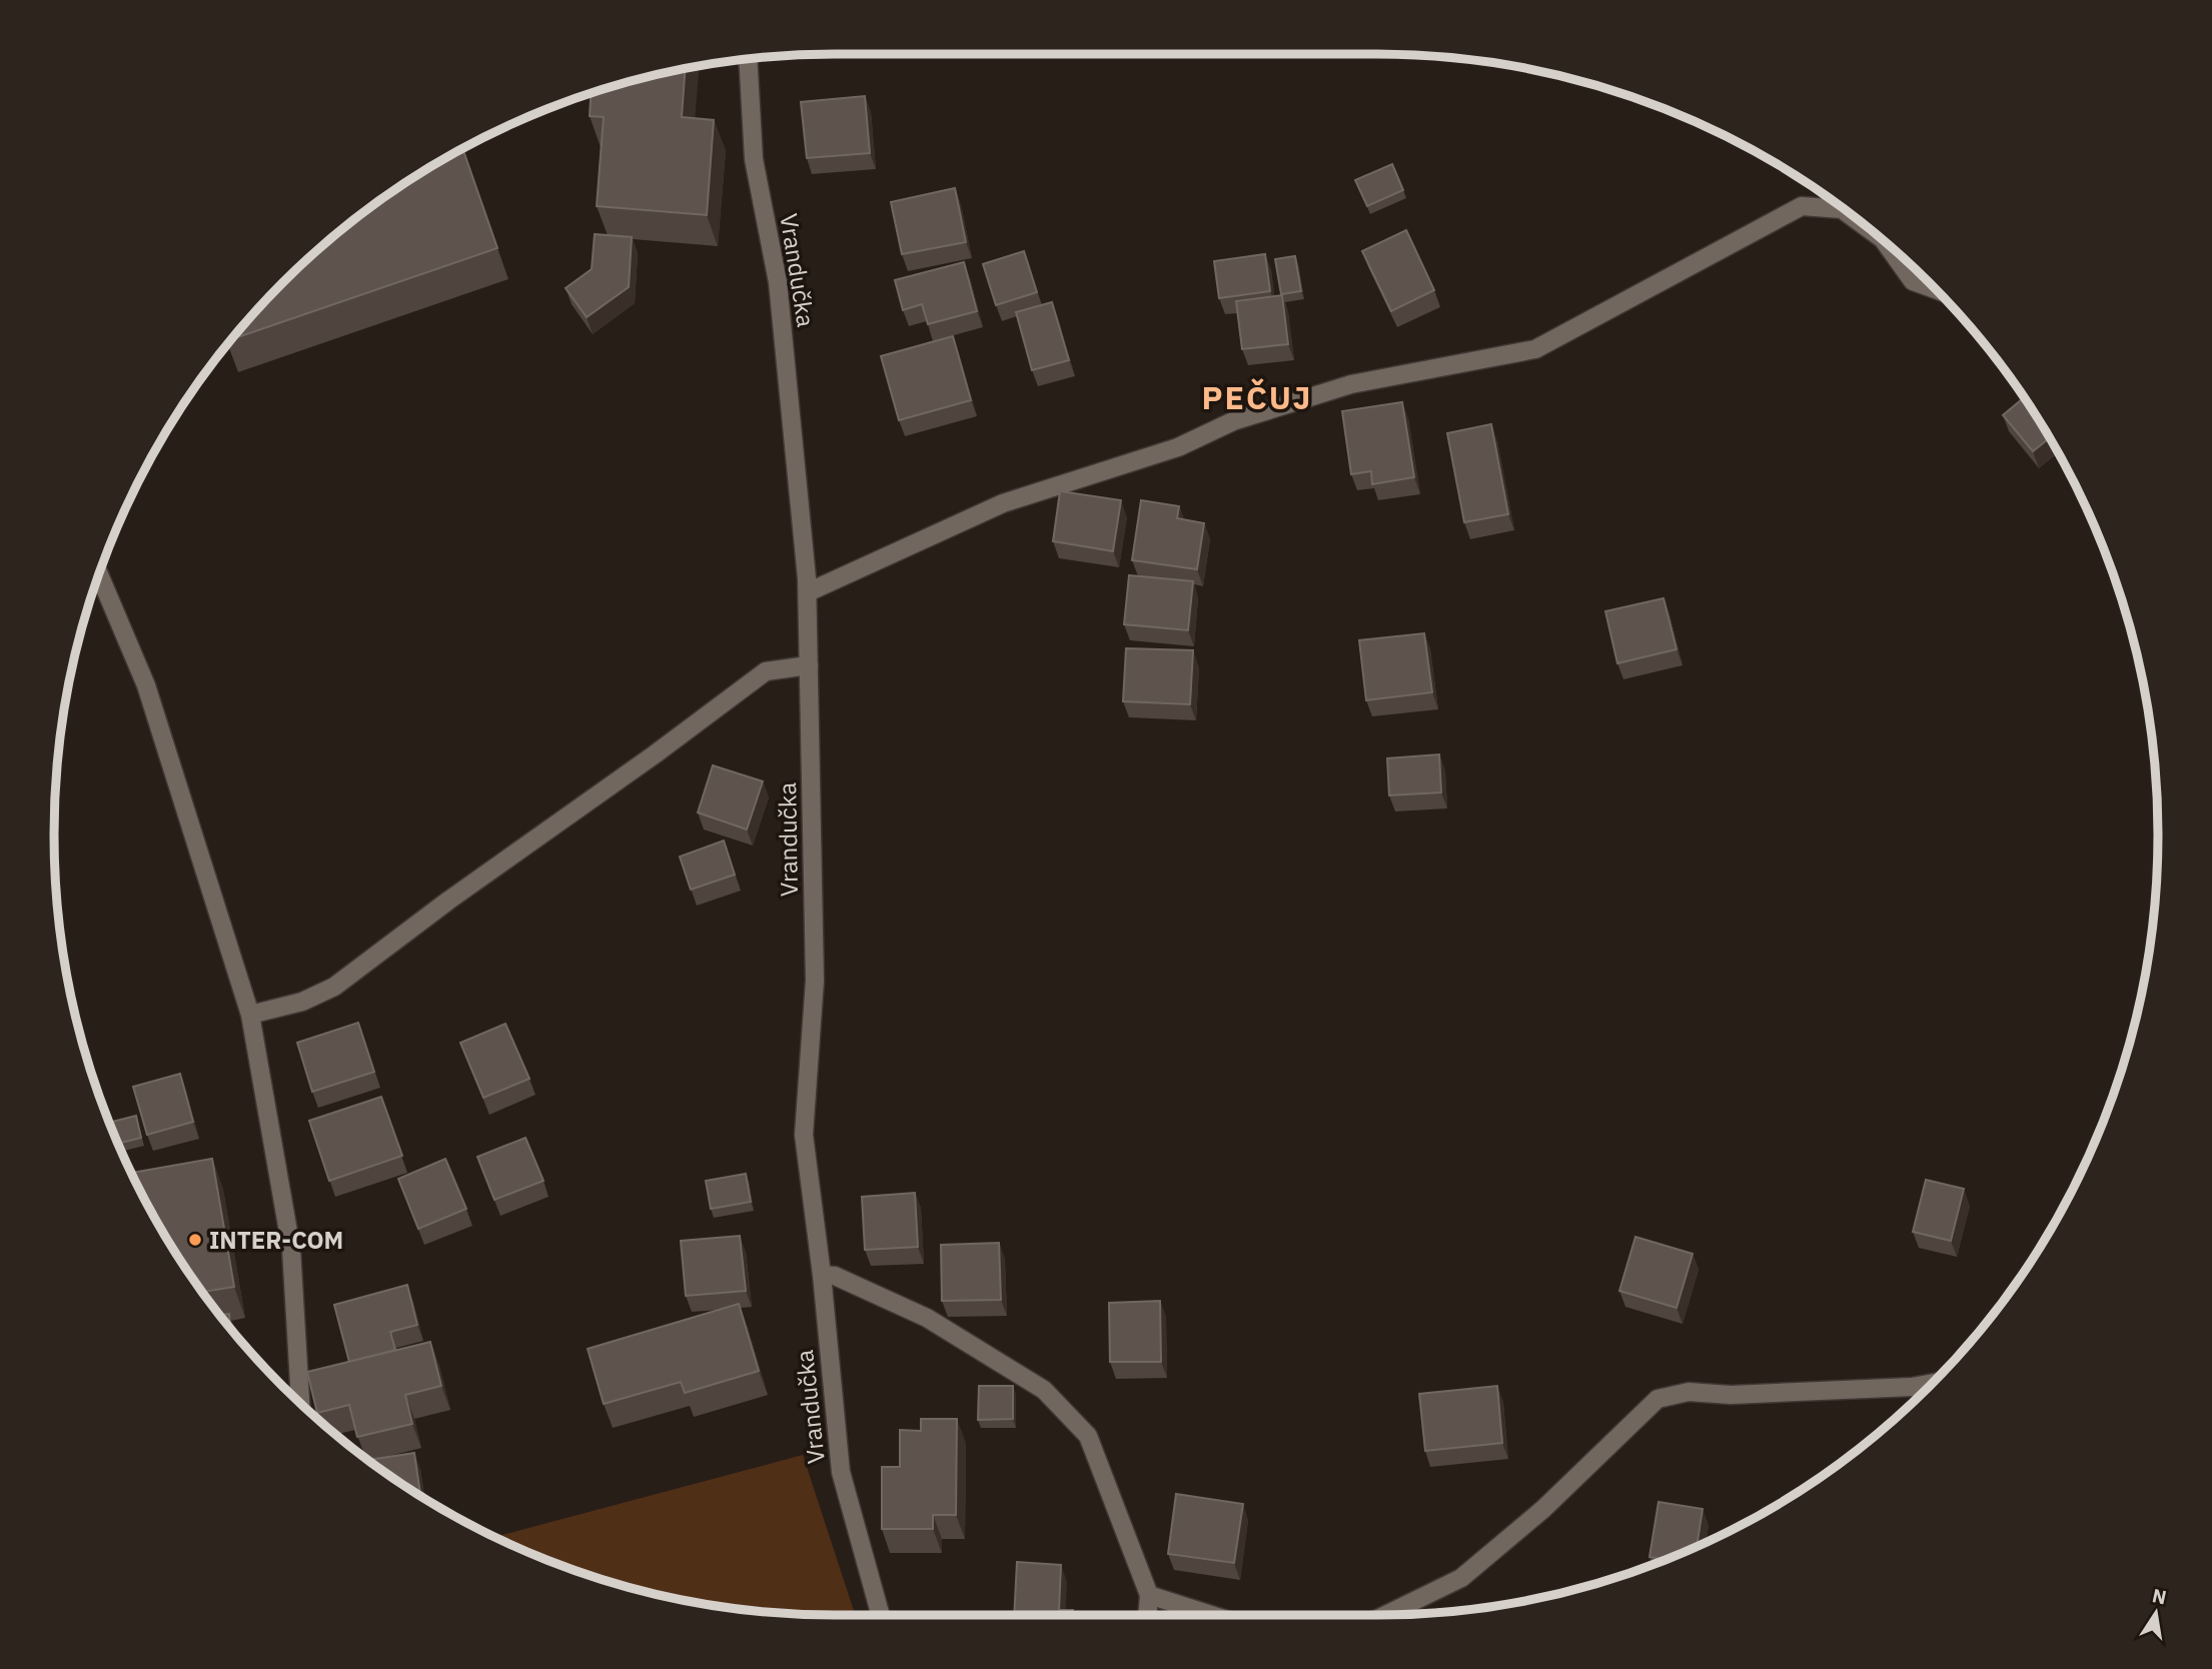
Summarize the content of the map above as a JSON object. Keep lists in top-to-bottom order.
{
  "streets": {
    "street": ["Vrandučka"]
  },
  "districts": ["PEČUJ"],
  "places": ["INTER-COM"],
  "north": "top"
}
